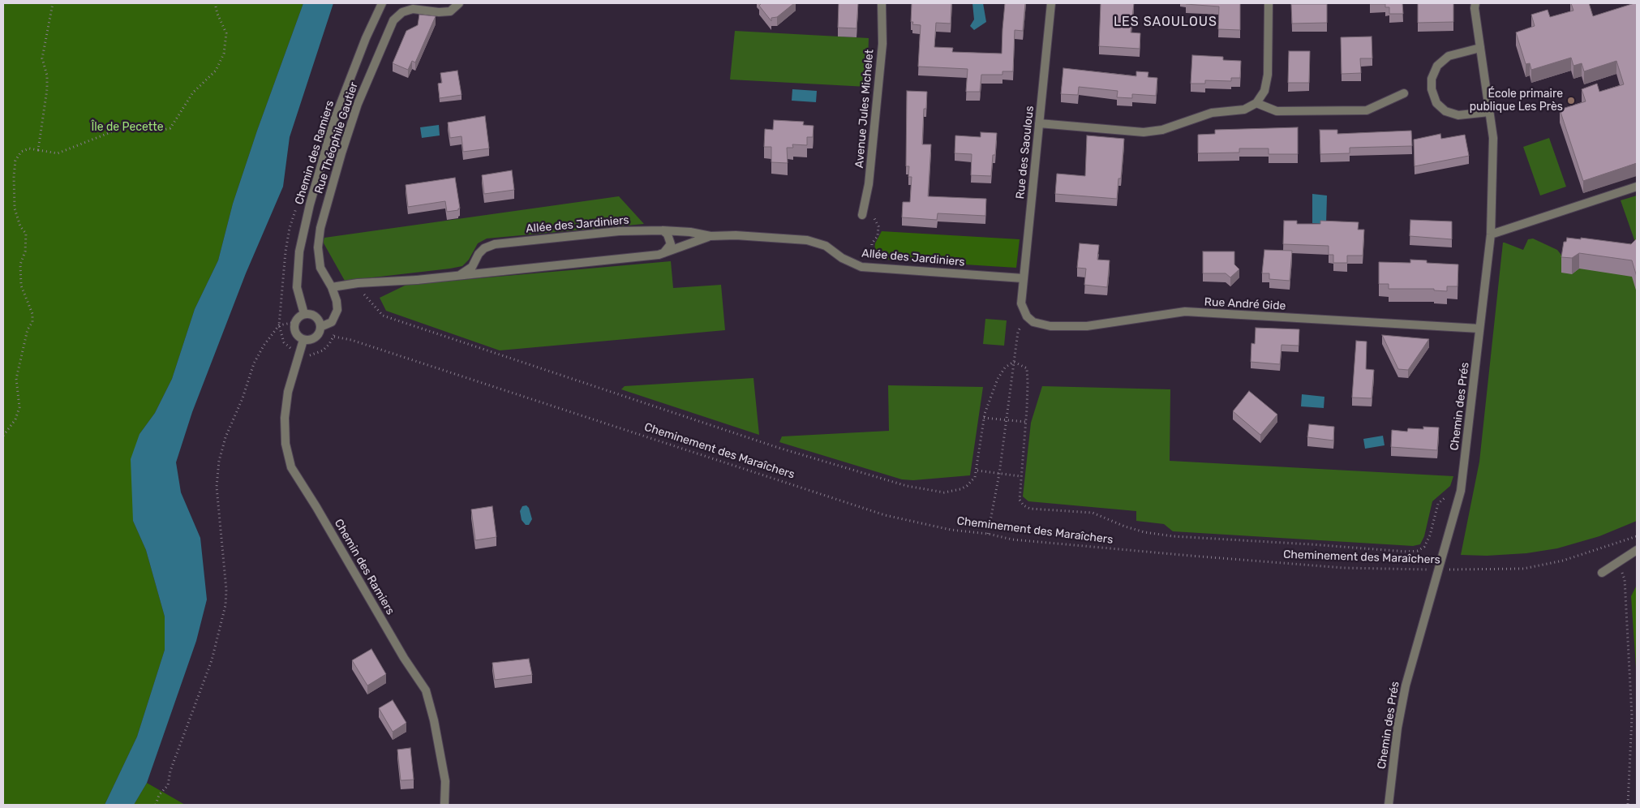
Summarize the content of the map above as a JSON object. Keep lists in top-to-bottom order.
{
  "streets": {
    "street": [
      "Avenue Jules Michelet",
      "Rue Théophile Gautier",
      "Chemin des Ramiers",
      "Rue des Saoulous",
      "Allée des Jardiniers",
      "Rue André Gide",
      "Chemin des Prés"
    ],
    "path": ["Cheminement des Maraîchers"]
  },
  "crossings": [
    ["Rue Théophile Gautier", "Allée des Jardiniers"],
    ["Rue des Saoulous", "Allée des Jardiniers"],
    ["Rue des Saoulous", "Rue André Gide"],
    ["Rue André Gide", "Chemin des Prés"],
    ["Chemin des Prés", "Cheminement des Maraîchers"]
  ],
  "districts": ["LES SAOULOUS"],
  "parks": ["Île de Pecette"],
  "places": ["École primaire publique Les Près"]
}
